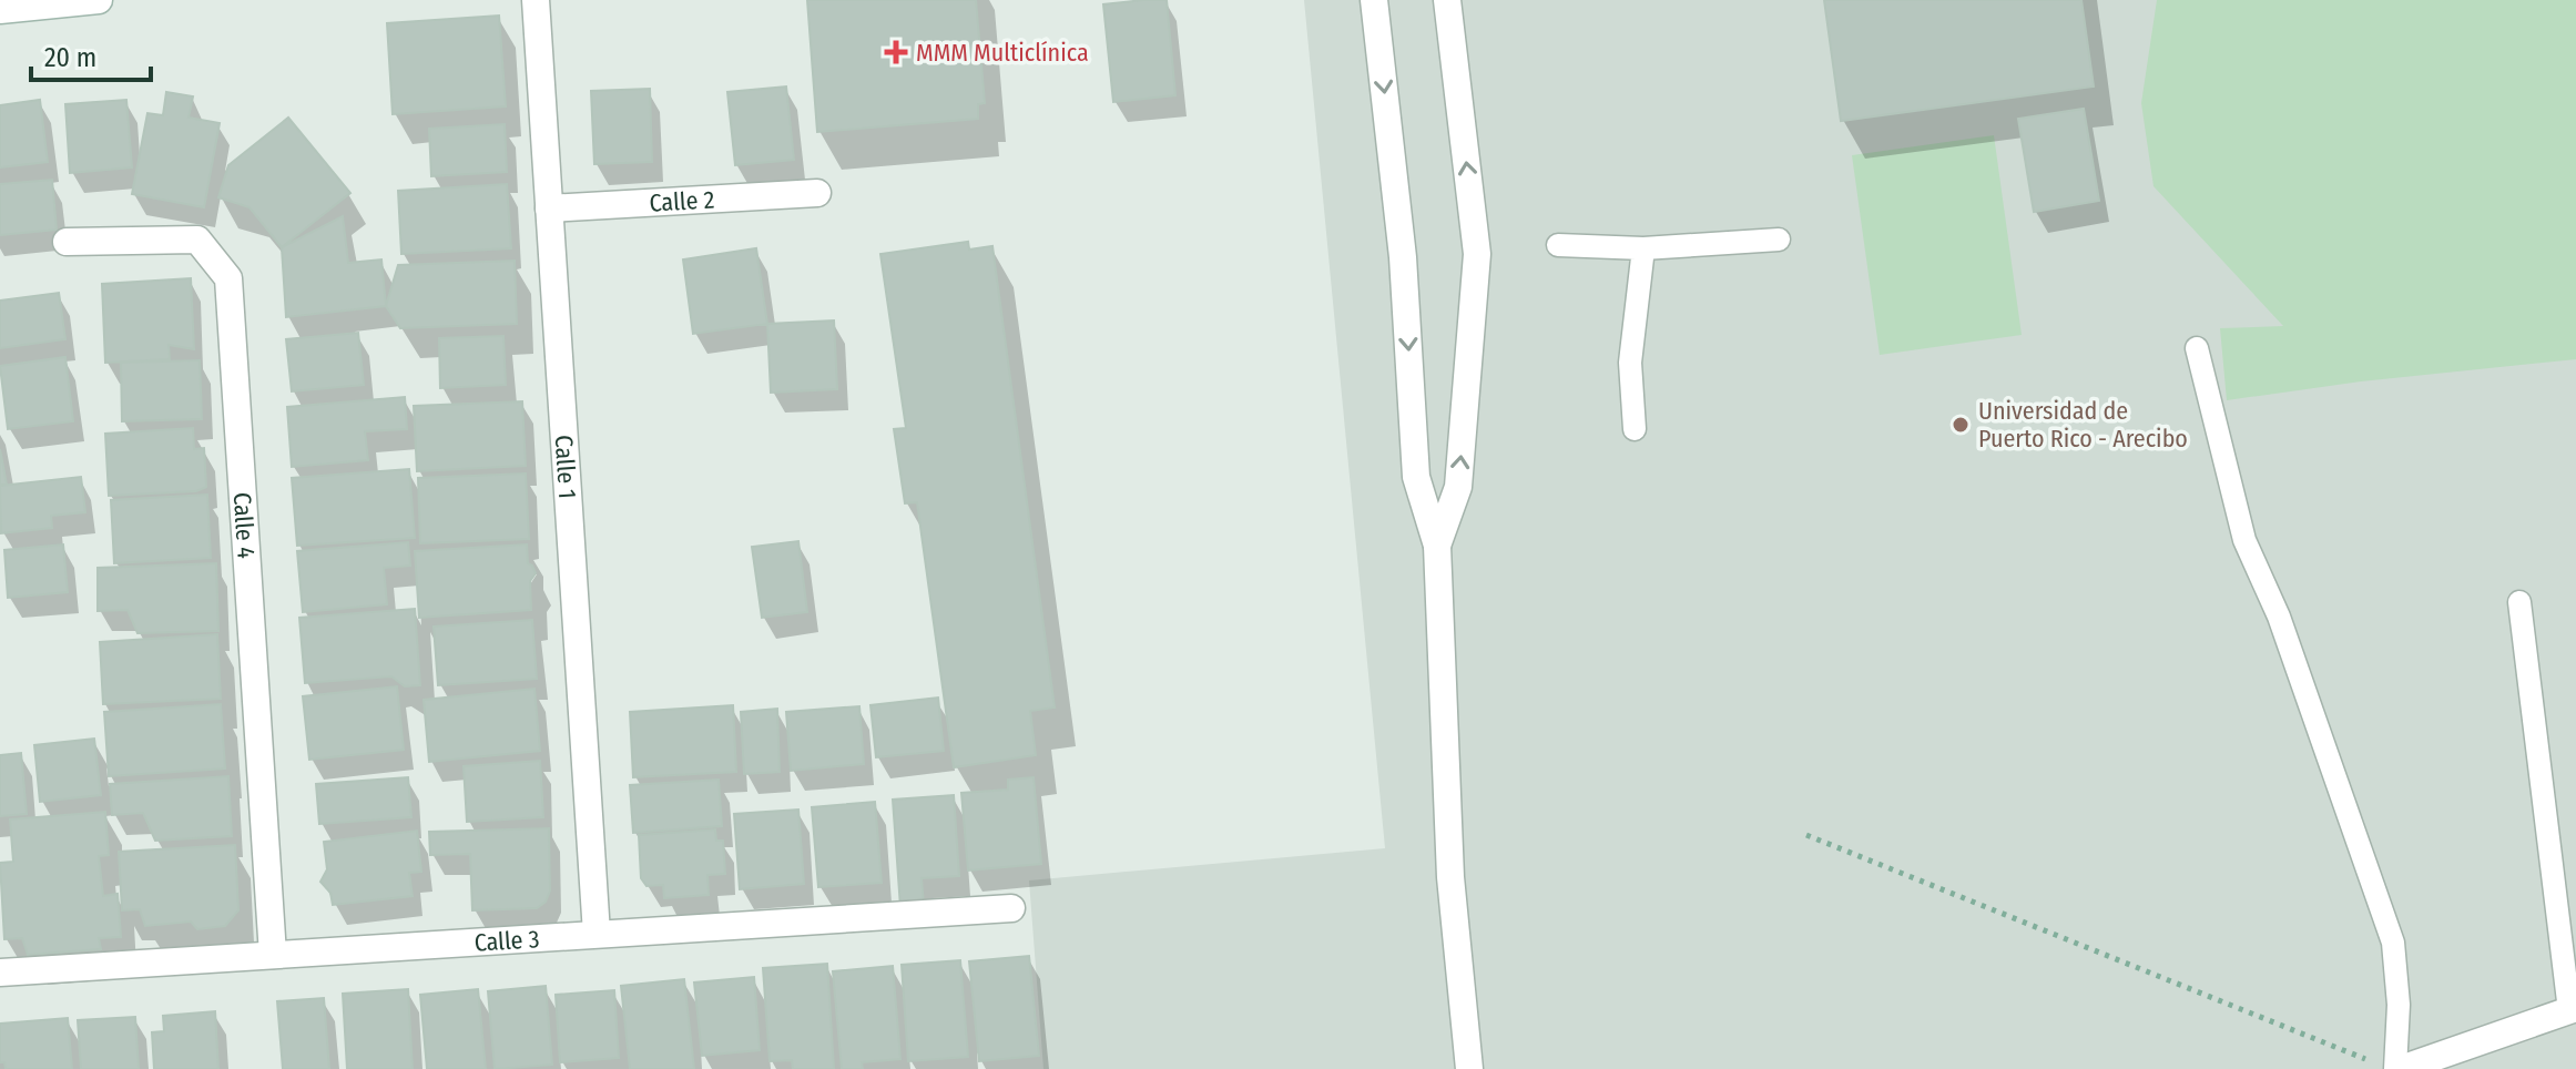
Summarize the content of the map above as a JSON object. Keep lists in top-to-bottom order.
{
  "streets": {
    "street": [
      "Calle 2",
      "Calle 1",
      "Calle 4",
      "Calle 3"
    ]
  },
  "crossings": [
    ["Calle 2", "Calle 1"],
    ["Calle 1", "Calle 3"],
    ["Calle 4", "Calle 3"]
  ],
  "places": {
    "health": ["MMM Multiclínica"],
    "other": ["Universidad de Puerto Rico - Arecibo"]
  },
  "scale_bar": "20 m"
}
